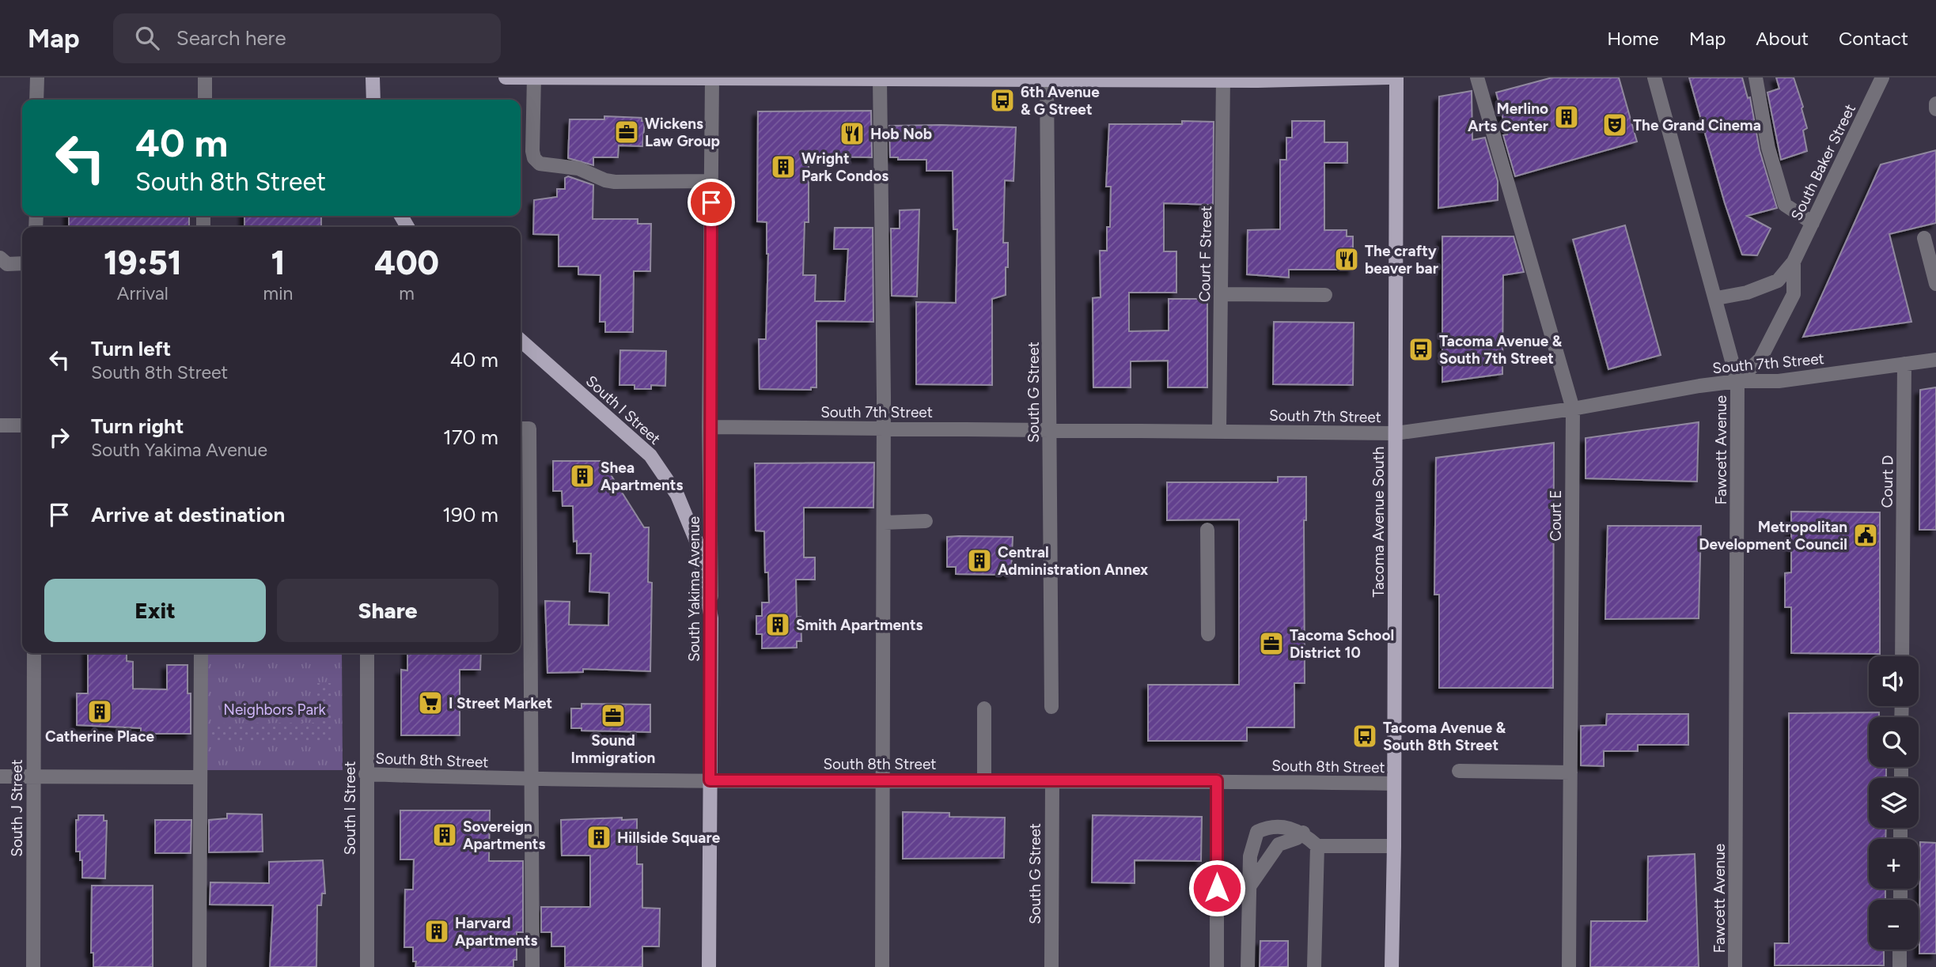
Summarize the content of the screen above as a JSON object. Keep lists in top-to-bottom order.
{
  "streets": {
    "main road": ["South I Street", "Tacoma Avenue South", "South Yakima Avenue"],
    "street": [
      "South Baker Street",
      "Court F Street",
      "South 7th Street",
      "South G Street",
      "Fawcett Avenue",
      "Court D",
      "Court E",
      "South 8th Street",
      "South J Street"
    ]
  },
  "crossings": [
    ["South Baker Street", "South 7th Street"],
    ["South Baker Street", "Fawcett Avenue"],
    ["Court F Street", "South 7th Street"],
    ["South 7th Street", "South G Street"],
    ["South 7th Street", "Fawcett Avenue"],
    ["South 7th Street", "Court D"],
    ["South 7th Street", "Court E"],
    ["South 7th Street", "Tacoma Avenue South"],
    ["South 7th Street", "South Yakima Avenue"],
    ["South G Street", "South 8th Street"],
    ["South I Street", "South Yakima Avenue"],
    ["South I Street", "South 8th Street"],
    ["Tacoma Avenue South", "South 8th Street"],
    ["South Yakima Avenue", "South 8th Street"]
  ],
  "parks": ["Neighbors Park"],
  "places": {
    "bus stop": ["6th Avenue & G Street", "Tacoma Avenue & South 7th Street", "Tacoma Avenue & South 8th Street"],
    "building": [
      "Merlino Arts Center",
      "Wright Park Condos",
      "Shea Apartments",
      "Central Administration Annex",
      "Smith Apartments",
      "Catherine Place",
      "Sovereign Apartments",
      "Hillside Square",
      "Harvard Apartments"
    ],
    "theatre": ["The Grand Cinema"],
    "office": ["Wickens Law Group", "Tacoma School District 10", "Sound Immigration"],
    "restaurant": ["Hob Nob", "The crafty beaver bar"],
    "public building": ["Metropolitan Development Council"],
    "supermarket": ["I Street Market"]
  },
  "page": {
    "header": "Map",
    "search": "Search here",
    "nav": [
      "Home",
      "Map",
      "About",
      "Contact"
    ],
    "turn": ["40 m", "South 8th Street"],
    "eta": [
      "19:51",
      "Arrival",
      "1",
      "min",
      "400",
      "m"
    ],
    "list": [
      {
        "name": "Turn left",
        "note": "South 8th Street",
        "value": "40 m"
      },
      {
        "name": "Turn right",
        "note": "South Yakima Avenue",
        "value": "170 m"
      },
      {
        "name": "Arrive at destination",
        "value": "190 m"
      }
    ],
    "buttons": ["Exit", "Share"],
    "map_buttons": ["+", "−"]
  }
}
